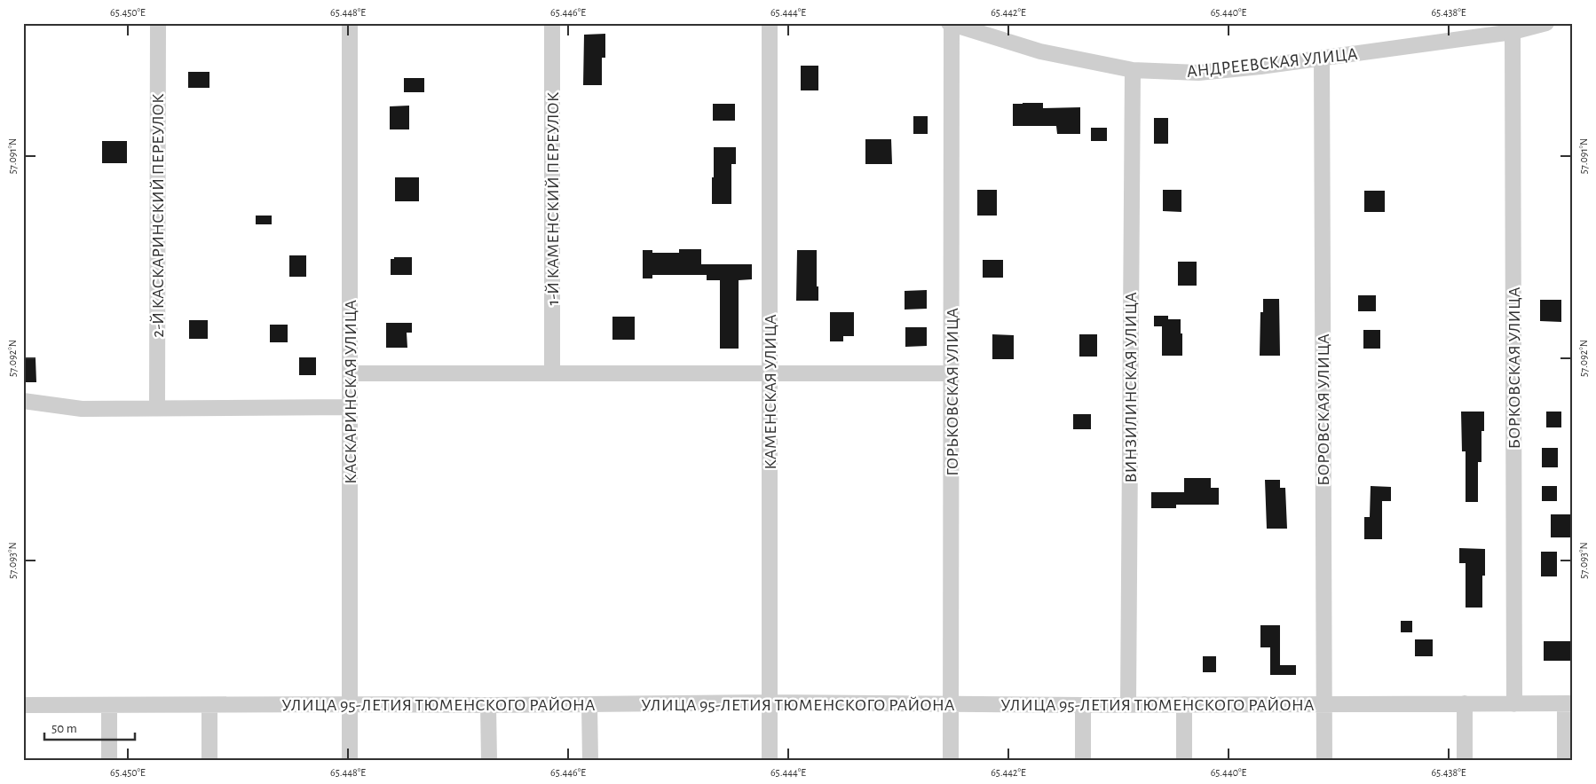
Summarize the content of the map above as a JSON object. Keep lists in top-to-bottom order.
{
  "streets": {
    "street": [
      "АНДРЕЕВСКАЯ УЛИЦА",
      "1-Й КАМЕНСКИЙ ПЕРЕУЛОК",
      "2-Й КАСКАРИНСКИЙ ПЕРЕУЛОК",
      "БОРКОВСКАЯ УЛИЦА",
      "ВИНЗИЛИНСКАЯ УЛИЦА",
      "КАСКАРИНСКАЯ УЛИЦА",
      "КАМЕНСКАЯ УЛИЦА",
      "ГОРЬКОВСКАЯ УЛИЦА",
      "БОРОВСКАЯ УЛИЦА",
      "УЛИЦА 95-ЛЕТИЯ ТЮМЕНСКОГО РАЙОНА"
    ]
  },
  "crossings": [
    ["АНДРЕЕВСКАЯ УЛИЦА", "БОРКОВСКАЯ УЛИЦА"],
    ["АНДРЕЕВСКАЯ УЛИЦА", "ВИНЗИЛИНСКАЯ УЛИЦА"],
    ["АНДРЕЕВСКАЯ УЛИЦА", "ГОРЬКОВСКАЯ УЛИЦА"],
    ["АНДРЕЕВСКАЯ УЛИЦА", "БОРОВСКАЯ УЛИЦА"],
    ["БОРКОВСКАЯ УЛИЦА", "УЛИЦА 95-ЛЕТИЯ ТЮМЕНСКОГО РАЙОНА"],
    ["ВИНЗИЛИНСКАЯ УЛИЦА", "УЛИЦА 95-ЛЕТИЯ ТЮМЕНСКОГО РАЙОНА"],
    ["КАСКАРИНСКАЯ УЛИЦА", "УЛИЦА 95-ЛЕТИЯ ТЮМЕНСКОГО РАЙОНА"],
    ["КАМЕНСКАЯ УЛИЦА", "УЛИЦА 95-ЛЕТИЯ ТЮМЕНСКОГО РАЙОНА"],
    ["ГОРЬКОВСКАЯ УЛИЦА", "УЛИЦА 95-ЛЕТИЯ ТЮМЕНСКОГО РАЙОНА"],
    ["БОРОВСКАЯ УЛИЦА", "УЛИЦА 95-ЛЕТИЯ ТЮМЕНСКОГО РАЙОНА"]
  ],
  "scale_bar": "50 m",
  "coordinates": [
    "65.450°E",
    "65.448°E",
    "65.446°E",
    "65.444°E",
    "65.442°E",
    "65.440°E",
    "65.438°E",
    "57.091°N",
    "57.092°N",
    "57.093°N"
  ]
}
